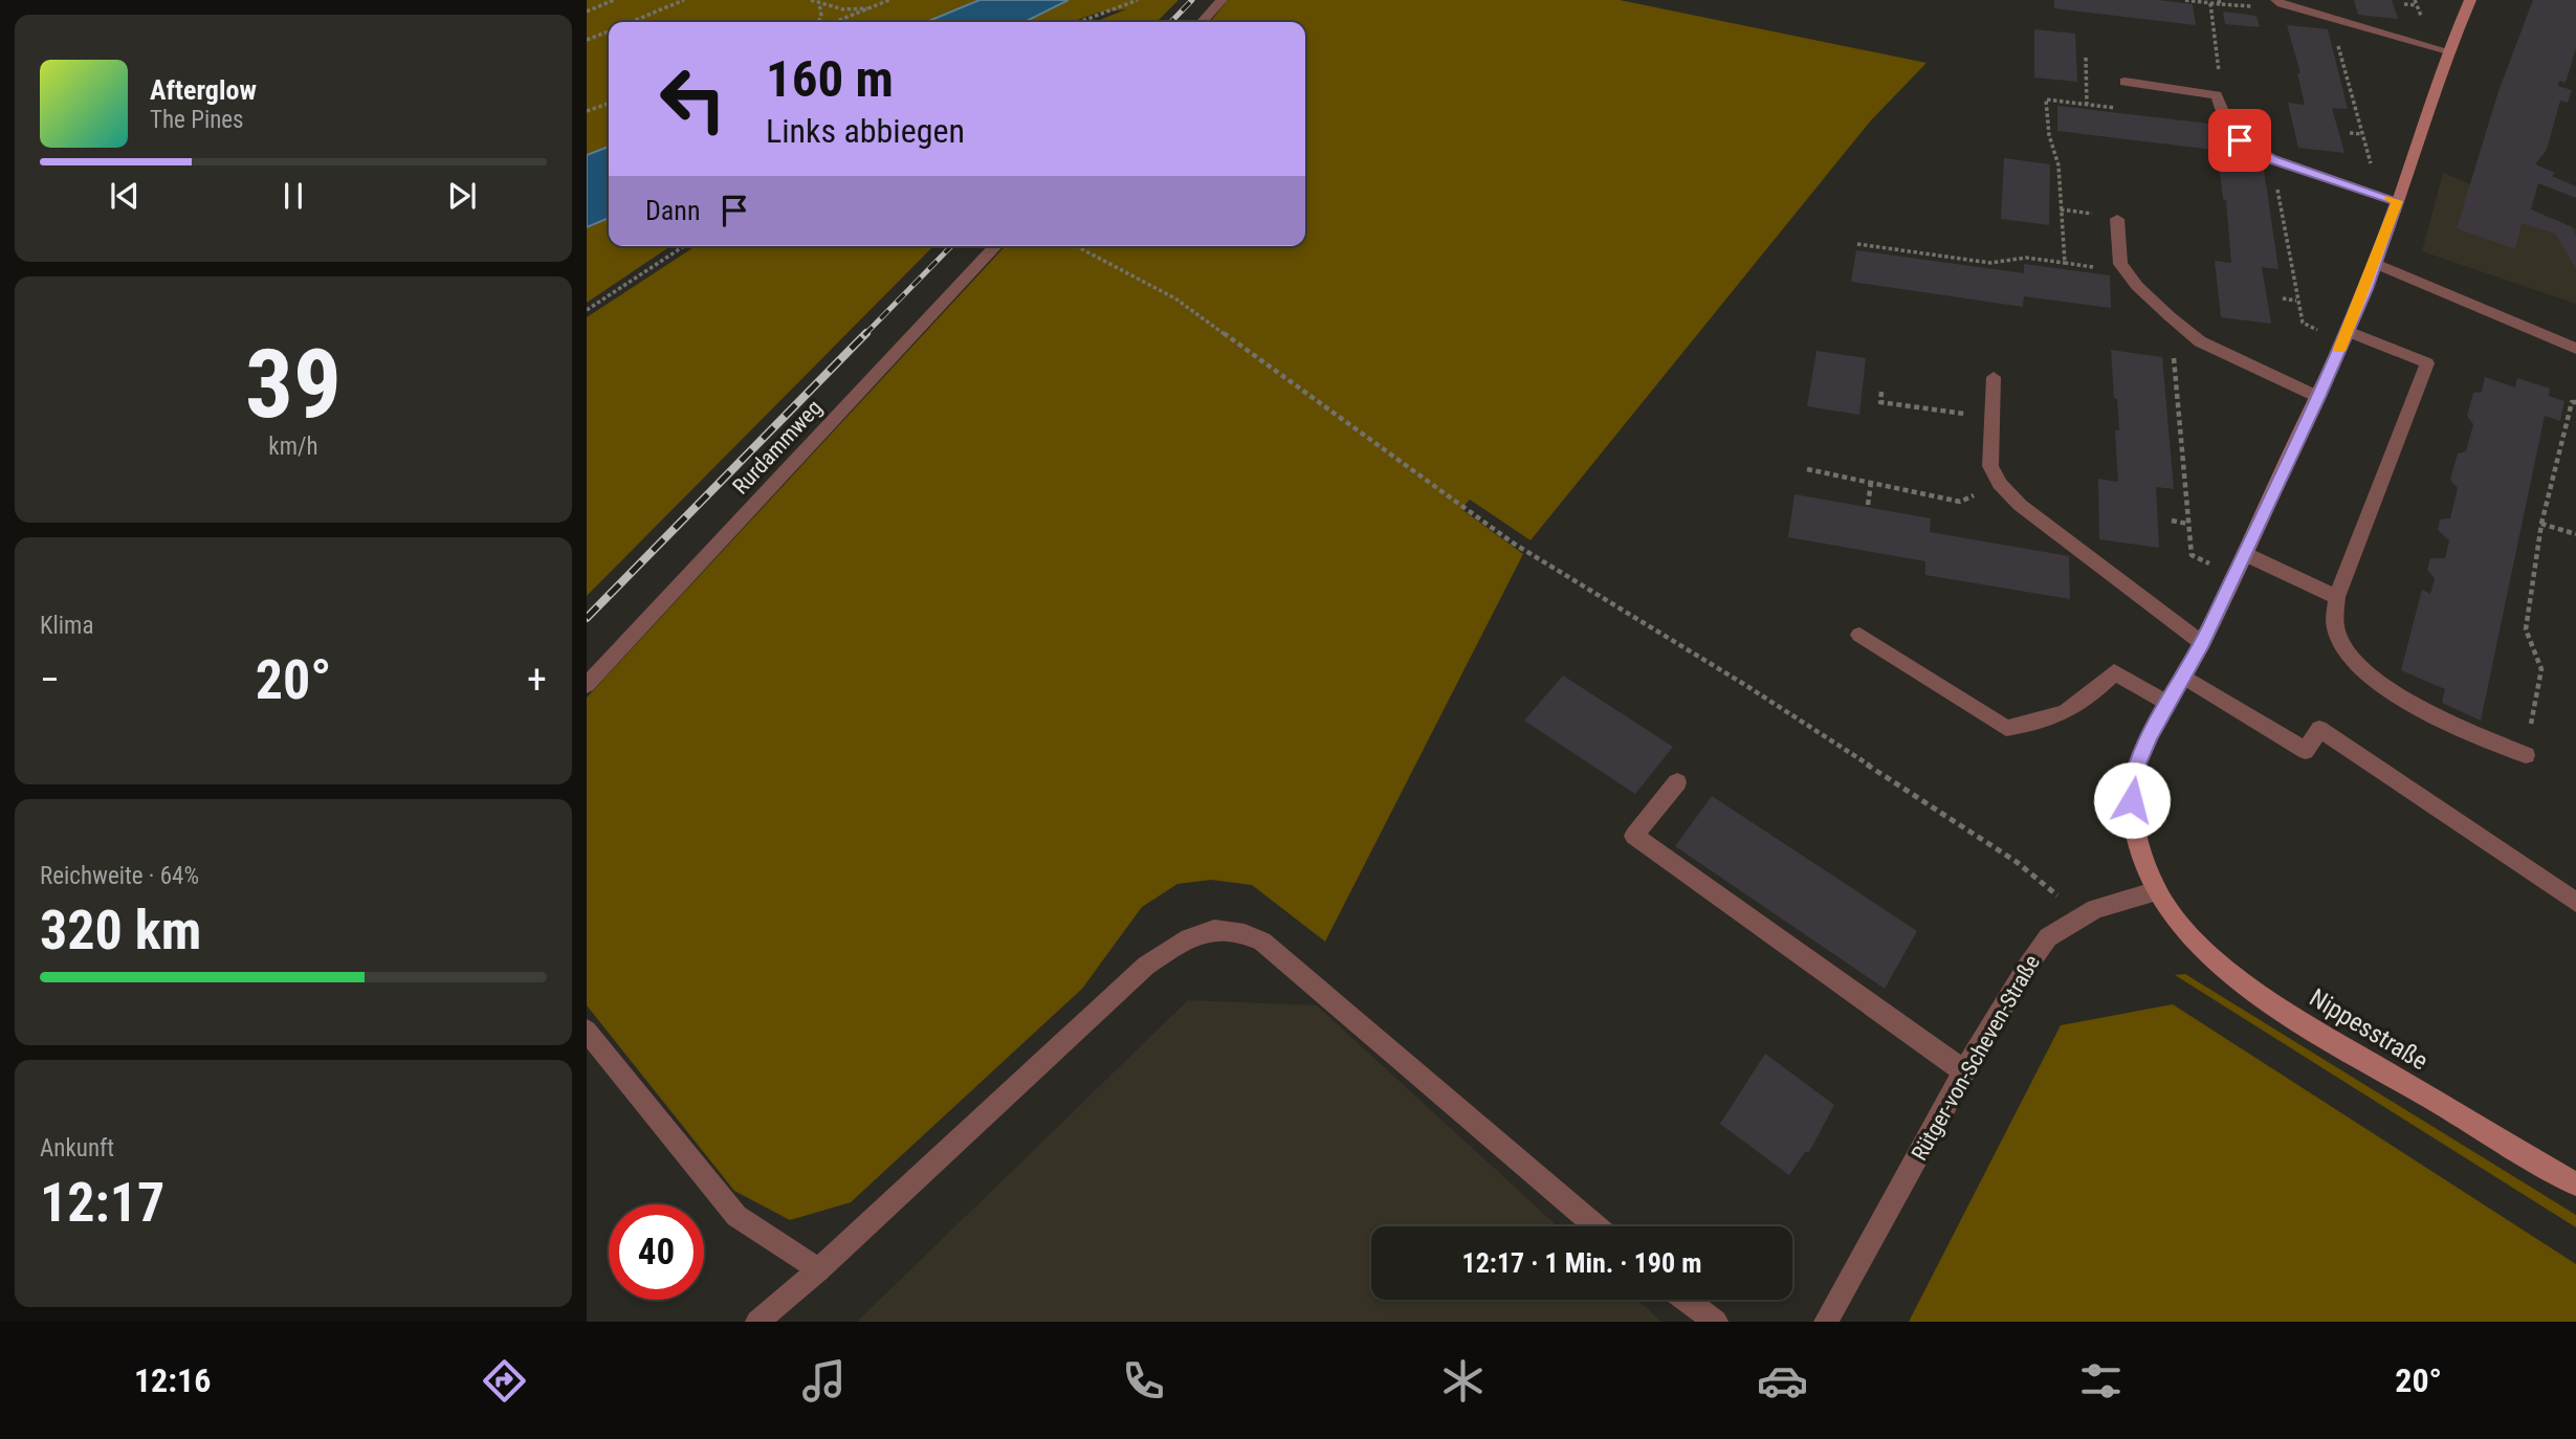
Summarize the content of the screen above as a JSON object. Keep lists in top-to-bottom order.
{
  "streets": {
    "street": ["Rurdammweg", "Nippesstraße", "Rütger-von-Scheven-Straße"]
  },
  "crossings": [
    ["Nippesstraße", "Rütger-von-Scheven-Straße"]
  ],
  "page": {
    "turn": ["160 m", "Links abbiegen"],
    "song": ["Afterglow", "The Pines"],
    "then": "Dann",
    "tile": [
      ["39", "km/h"],
      "Klima",
      ["Reichweite · 64%", "320 km"],
      ["Ankunft", "12:17"]
    ],
    "heat": ["−", "20°", "+"],
    "limit": "40",
    "trip": "12:17 · 1 Min. · 190 m",
    "tabs": ["12:16", "20°"]
  }
}
